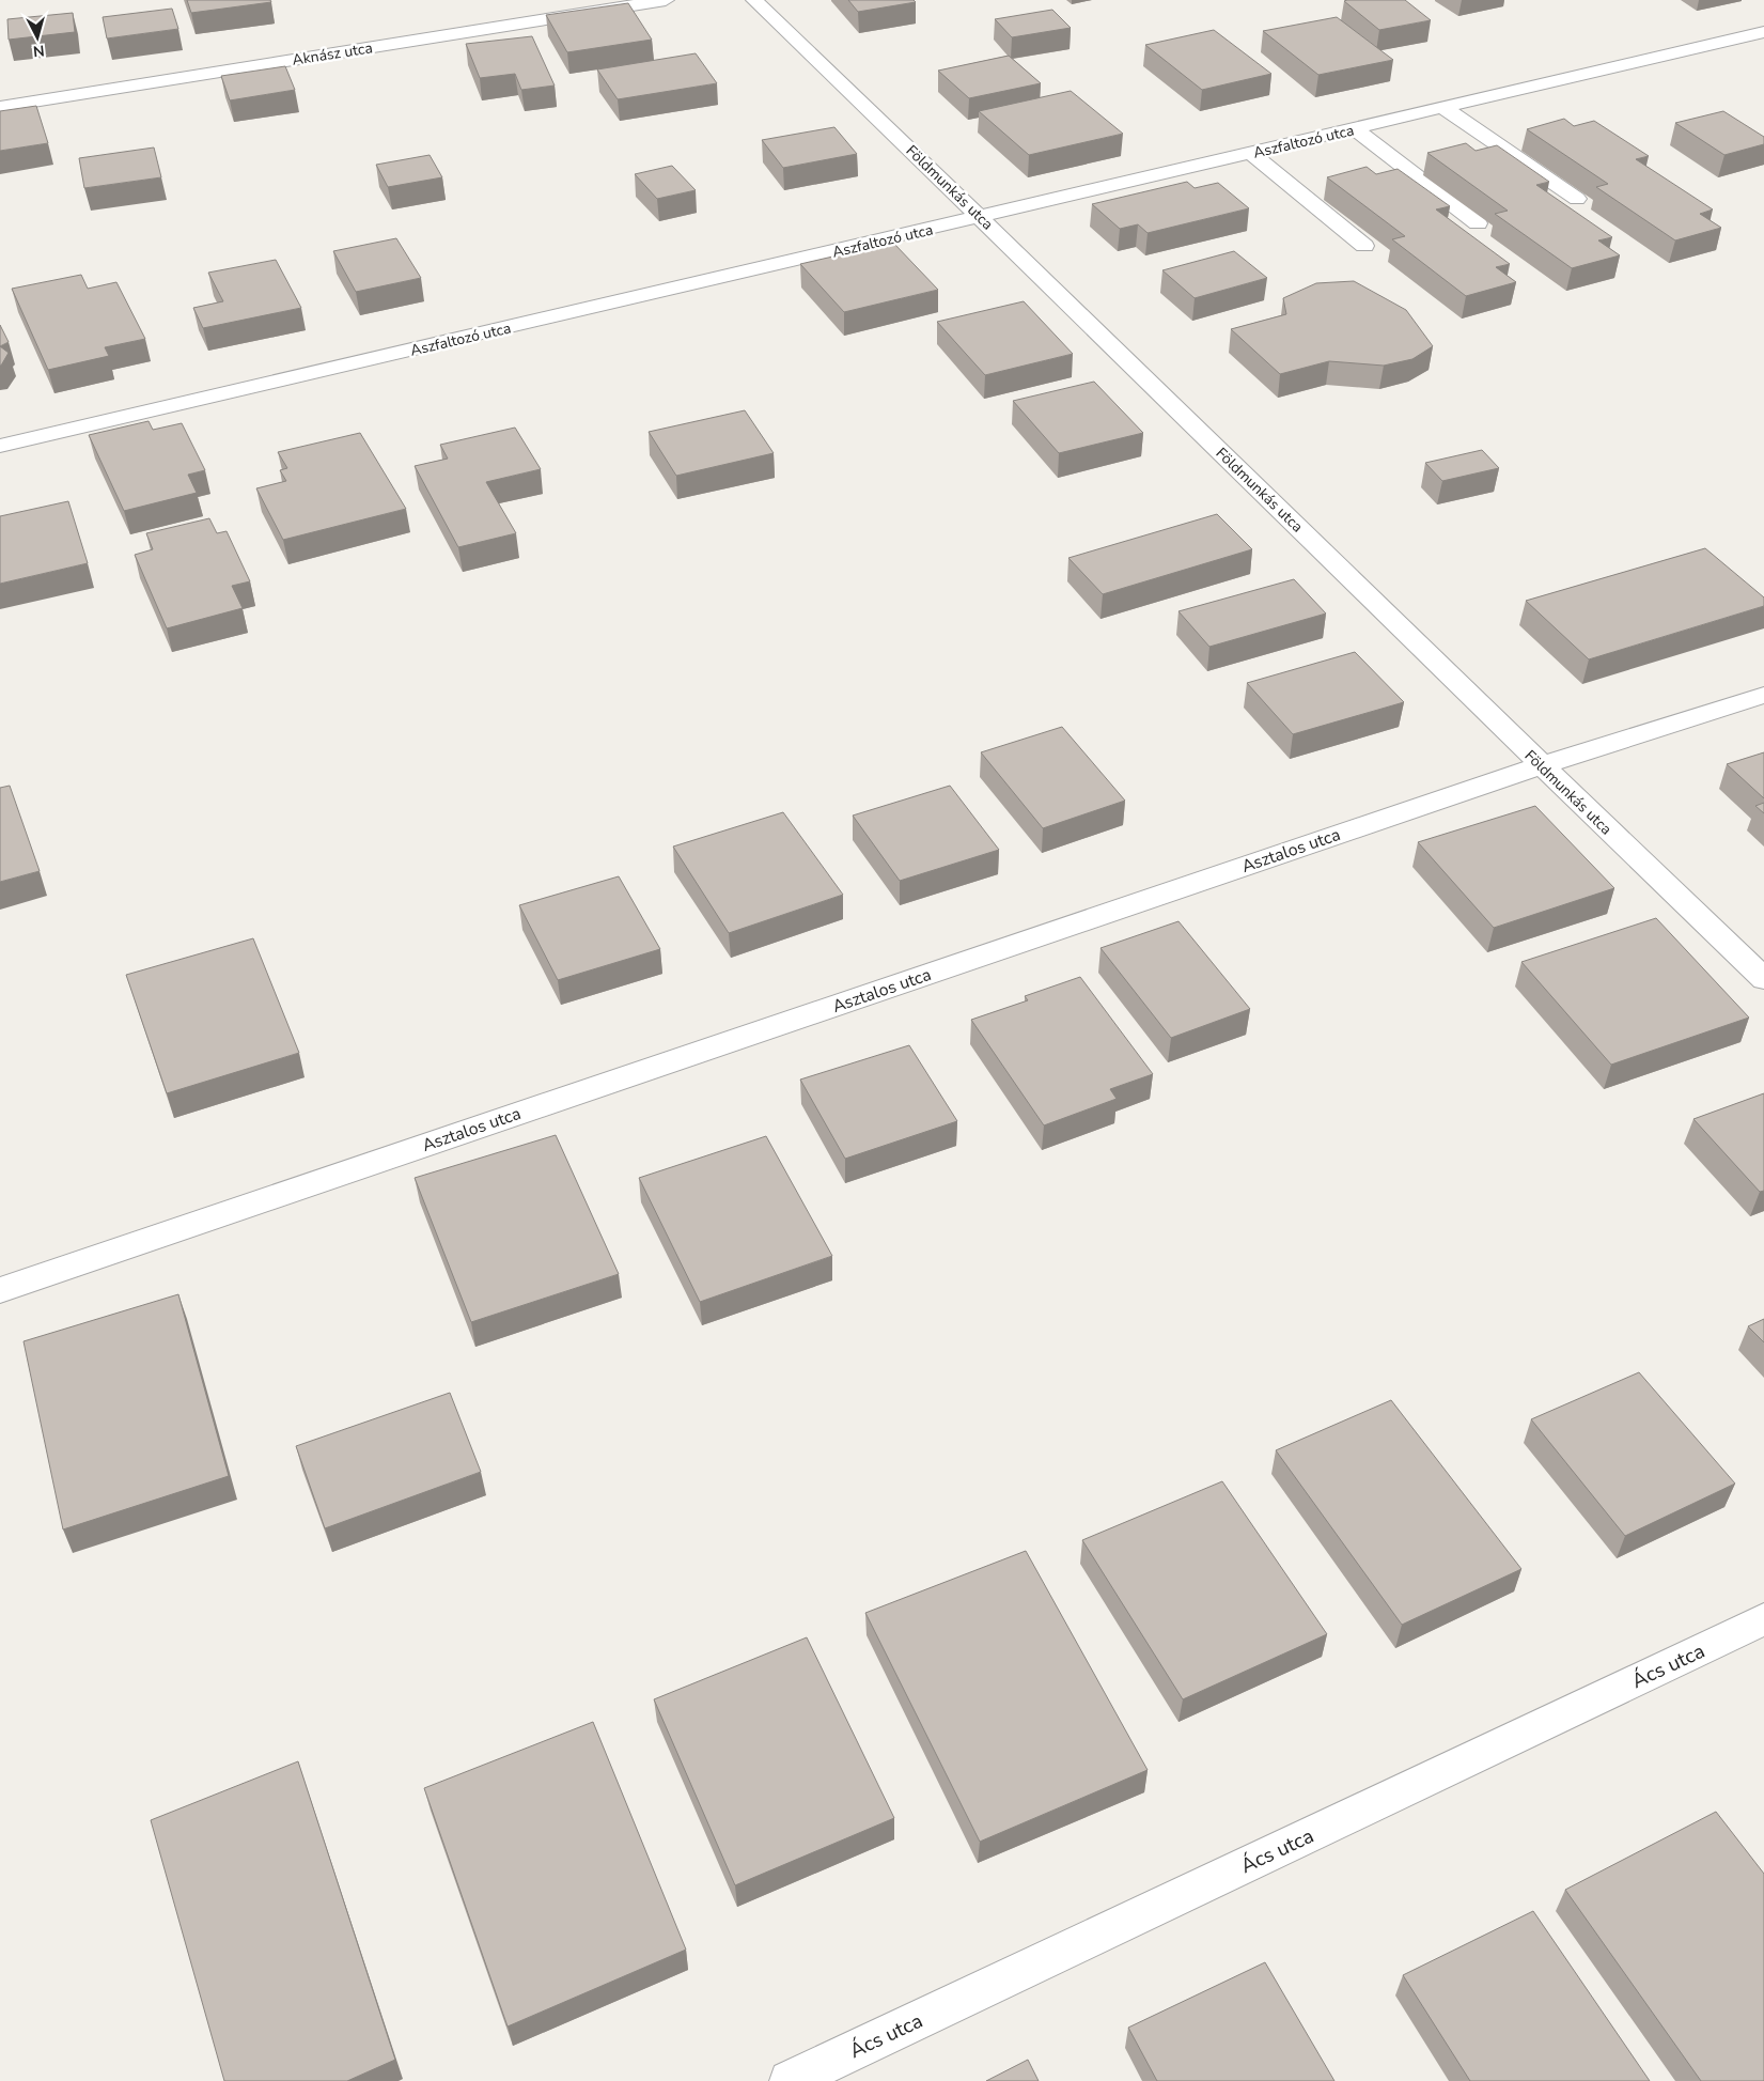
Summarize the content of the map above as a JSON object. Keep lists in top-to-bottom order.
{
  "streets": {
    "street": [
      "Aknász utca",
      "Aszfaltozó utca",
      "Földmunkás utca",
      "Asztalos utca",
      "Ács utca"
    ]
  },
  "crossings": [
    ["Aszfaltozó utca", "Földmunkás utca"],
    ["Földmunkás utca", "Asztalos utca"]
  ],
  "north": "bottom"
}
